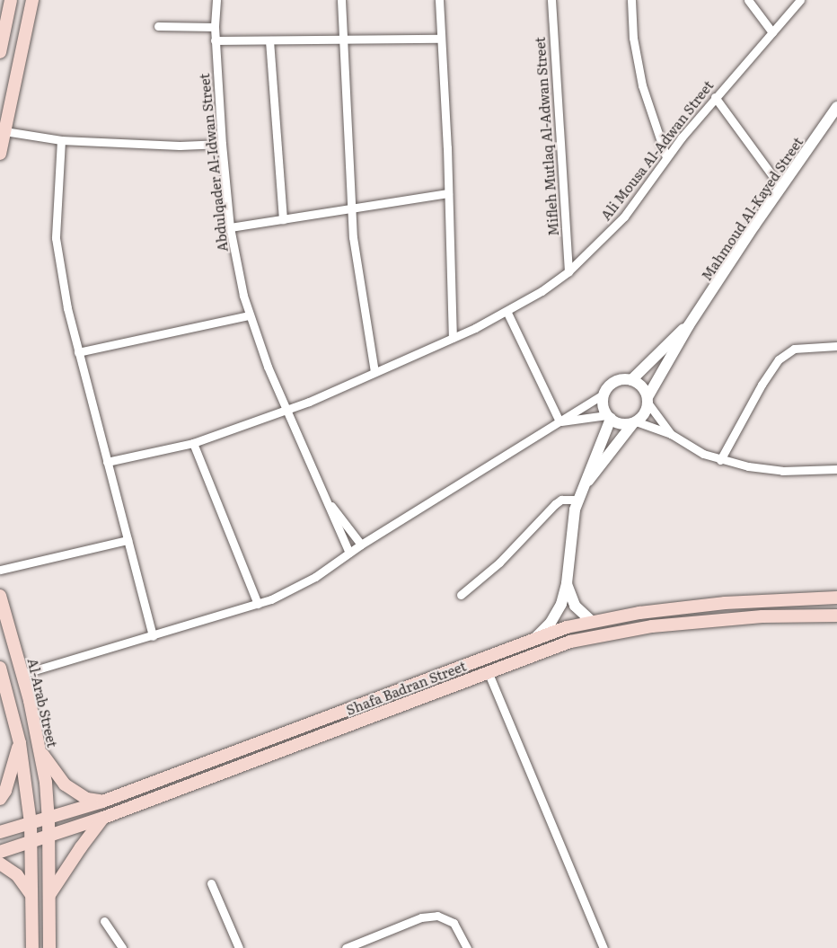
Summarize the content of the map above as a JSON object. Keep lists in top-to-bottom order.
{
  "streets": {
    "main road": ["Shafa Badran Street", "Al-Arab Street"],
    "street": [
      "Mifleh Mutlaq Al-Adwan Street",
      "Ali Mousa Al-Adwan Street",
      "Abdulqader Al-Idwan Street",
      "Mahmoud Al-Kayed Street"
    ]
  },
  "crossings": [
    ["Mifleh Mutlaq Al-Adwan Street", "Ali Mousa Al-Adwan Street"],
    ["Ali Mousa Al-Adwan Street", "Abdulqader Al-Idwan Street"],
    ["Shafa Badran Street", "Al-Arab Street"]
  ]
}
